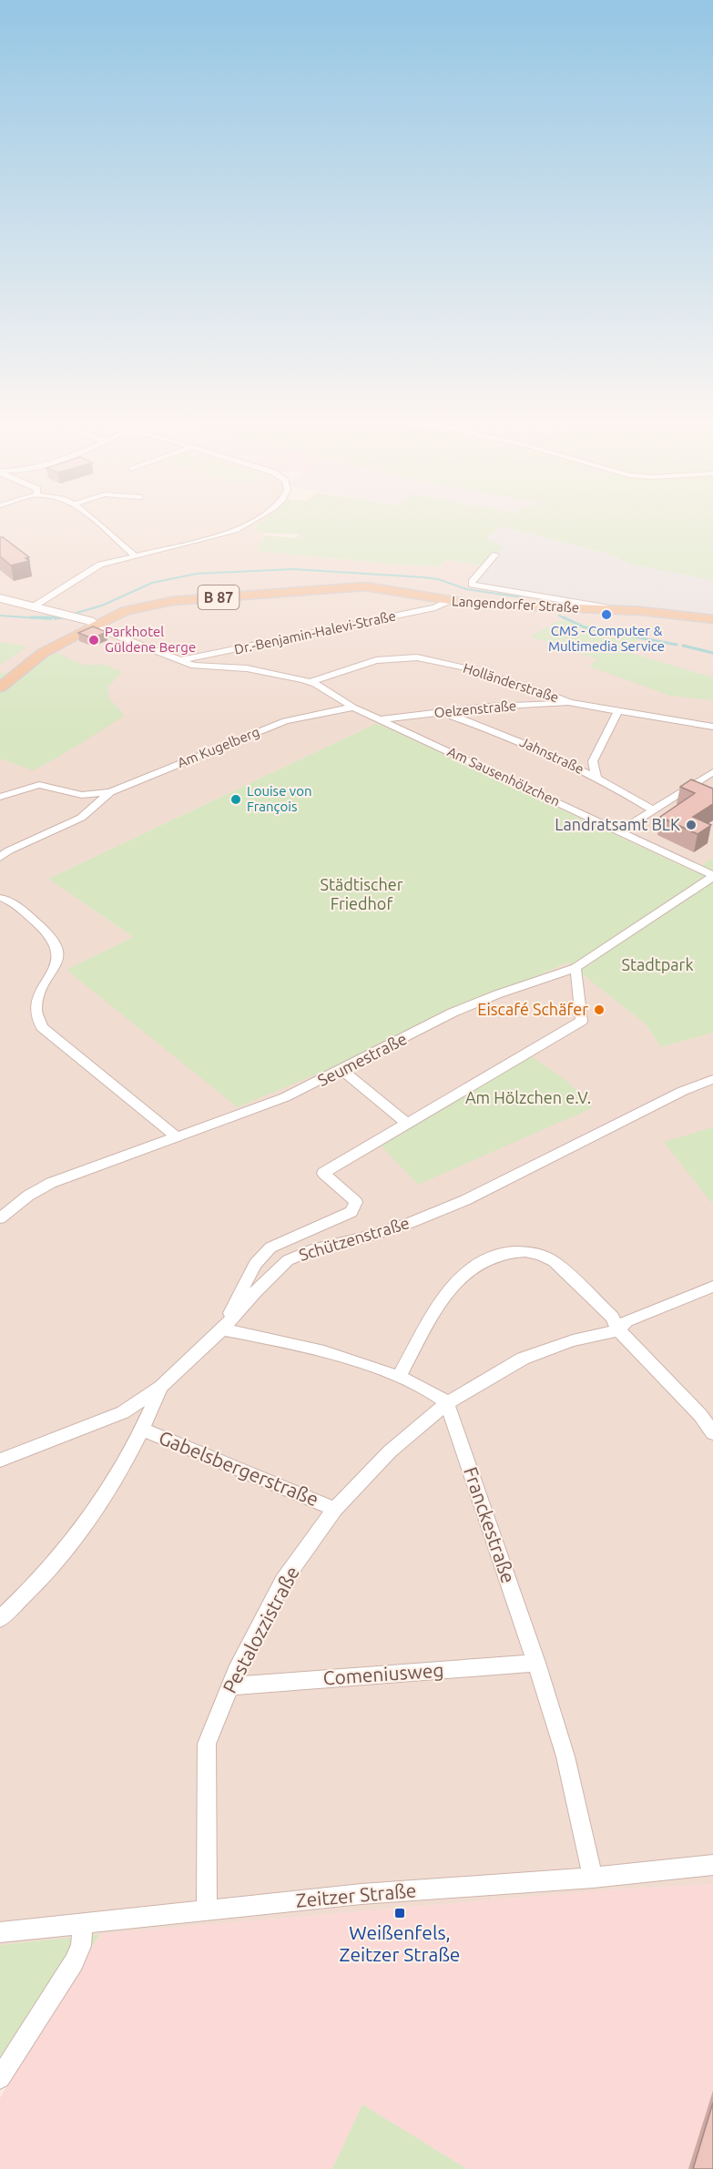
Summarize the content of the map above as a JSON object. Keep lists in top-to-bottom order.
{
  "streets": {
    "main road": ["B 87", "Langendorfer Straße"],
    "street": [
      "Dr.-Benjamin-Halevi-Straße",
      "Holländerstraße",
      "Oelzenstraße",
      "Am Kugelberg",
      "Jahnstraße",
      "Am Sausenhölzchen",
      "Seumestraße",
      "Schützenstraße",
      "Gabelsbergerstraße",
      "Franckestraße",
      "Pestalozzistraße",
      "Comeniusweg",
      "Zeitzer Straße"
    ]
  },
  "crossings": [
    ["B 87", "Langendorfer Straße"],
    ["Langendorfer Straße", "Dr.-Benjamin-Halevi-Straße"],
    ["Holländerstraße", "Oelzenstraße"],
    ["Holländerstraße", "Am Sausenhölzchen"],
    ["Oelzenstraße", "Jahnstraße"],
    ["Oelzenstraße", "Am Sausenhölzchen"],
    ["Am Kugelberg", "Am Sausenhölzchen"],
    ["Am Sausenhölzchen", "Seumestraße"],
    ["Schützenstraße", "Gabelsbergerstraße"],
    ["Gabelsbergerstraße", "Pestalozzistraße"],
    ["Franckestraße", "Pestalozzistraße"],
    ["Franckestraße", "Comeniusweg"],
    ["Franckestraße", "Zeitzer Straße"],
    ["Pestalozzistraße", "Comeniusweg"],
    ["Pestalozzistraße", "Zeitzer Straße"]
  ],
  "parks": ["Städtischer Friedhof", "Stadtpark", "Am Hölzchen e.V."],
  "places": {
    "other": [
      "CMS - Computer & Multimedia Service",
      "Parkhotel Güldene Berge",
      "Louise von François",
      "Landratsamt BLK",
      "Eiscafé Schäfer"
    ],
    "transit": ["Weißenfels, Zeitzer Straße"]
  }
}
